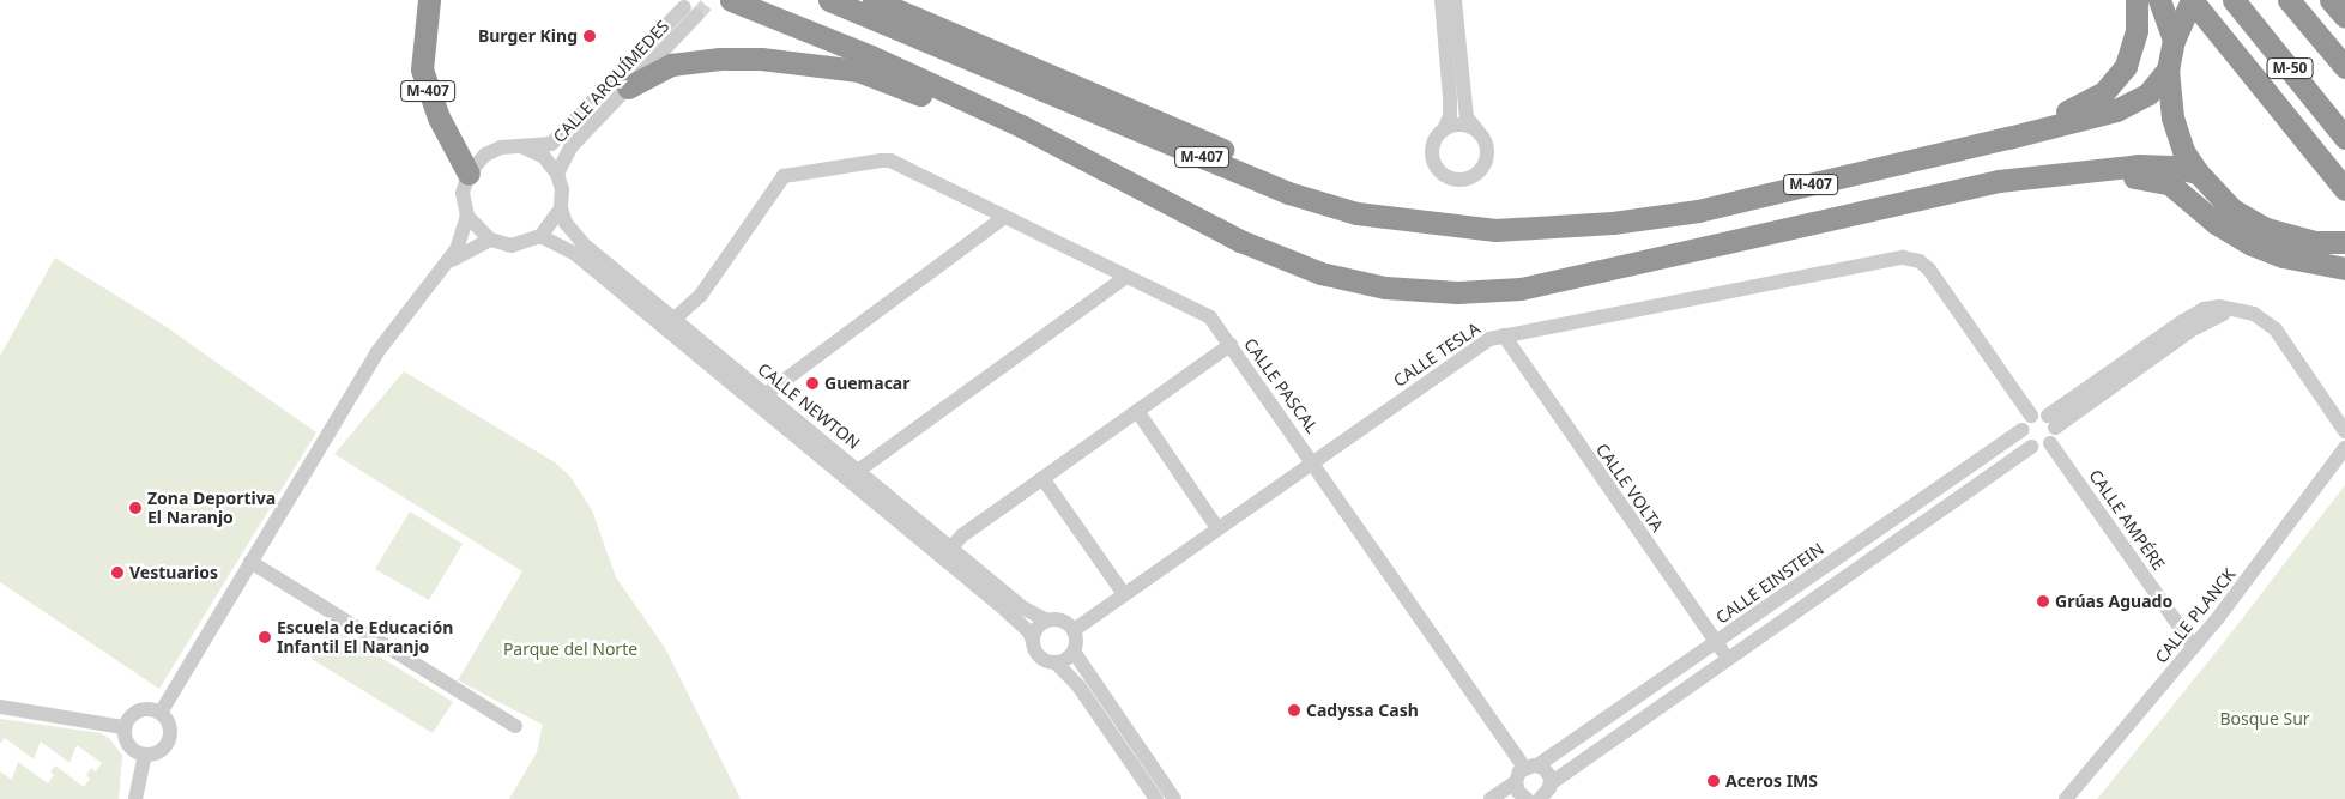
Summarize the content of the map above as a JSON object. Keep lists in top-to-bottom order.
{
  "streets": {
    "highway": ["M-50", "M-407"],
    "street": [
      "CALLE ARQUÍMEDES",
      "CALLE TESLA",
      "CALLE PASCAL",
      "CALLE NEWTON",
      "CALLE VOLTA",
      "CALLE AMPÉRE",
      "CALLE EINSTEIN",
      "CALLE PLANCK"
    ]
  },
  "crossings": [
    ["CALLE ARQUÍMEDES", "M-407"],
    ["CALLE ARQUÍMEDES", "CALLE NEWTON"],
    ["M-407", "CALLE NEWTON"],
    ["CALLE TESLA", "CALLE PASCAL"],
    ["CALLE TESLA", "CALLE NEWTON"],
    ["CALLE TESLA", "CALLE VOLTA"],
    ["CALLE TESLA", "CALLE AMPÉRE"],
    ["CALLE TESLA", "CALLE EINSTEIN"],
    ["CALLE PASCAL", "CALLE NEWTON"],
    ["CALLE PASCAL", "CALLE EINSTEIN"],
    ["CALLE VOLTA", "CALLE EINSTEIN"],
    ["CALLE AMPÉRE", "CALLE EINSTEIN"],
    ["CALLE AMPÉRE", "CALLE PLANCK"]
  ],
  "parks": ["Parque del Norte", "Bosque Sur"],
  "places": [
    "Burger King",
    "Guemacar",
    "Zona Deportiva El Naranjo",
    "Vestuarios",
    "Grúas Aguado",
    "Escuela de Educación Infantil El Naranjo",
    "Cadyssa Cash",
    "Aceros IMS"
  ]
}
